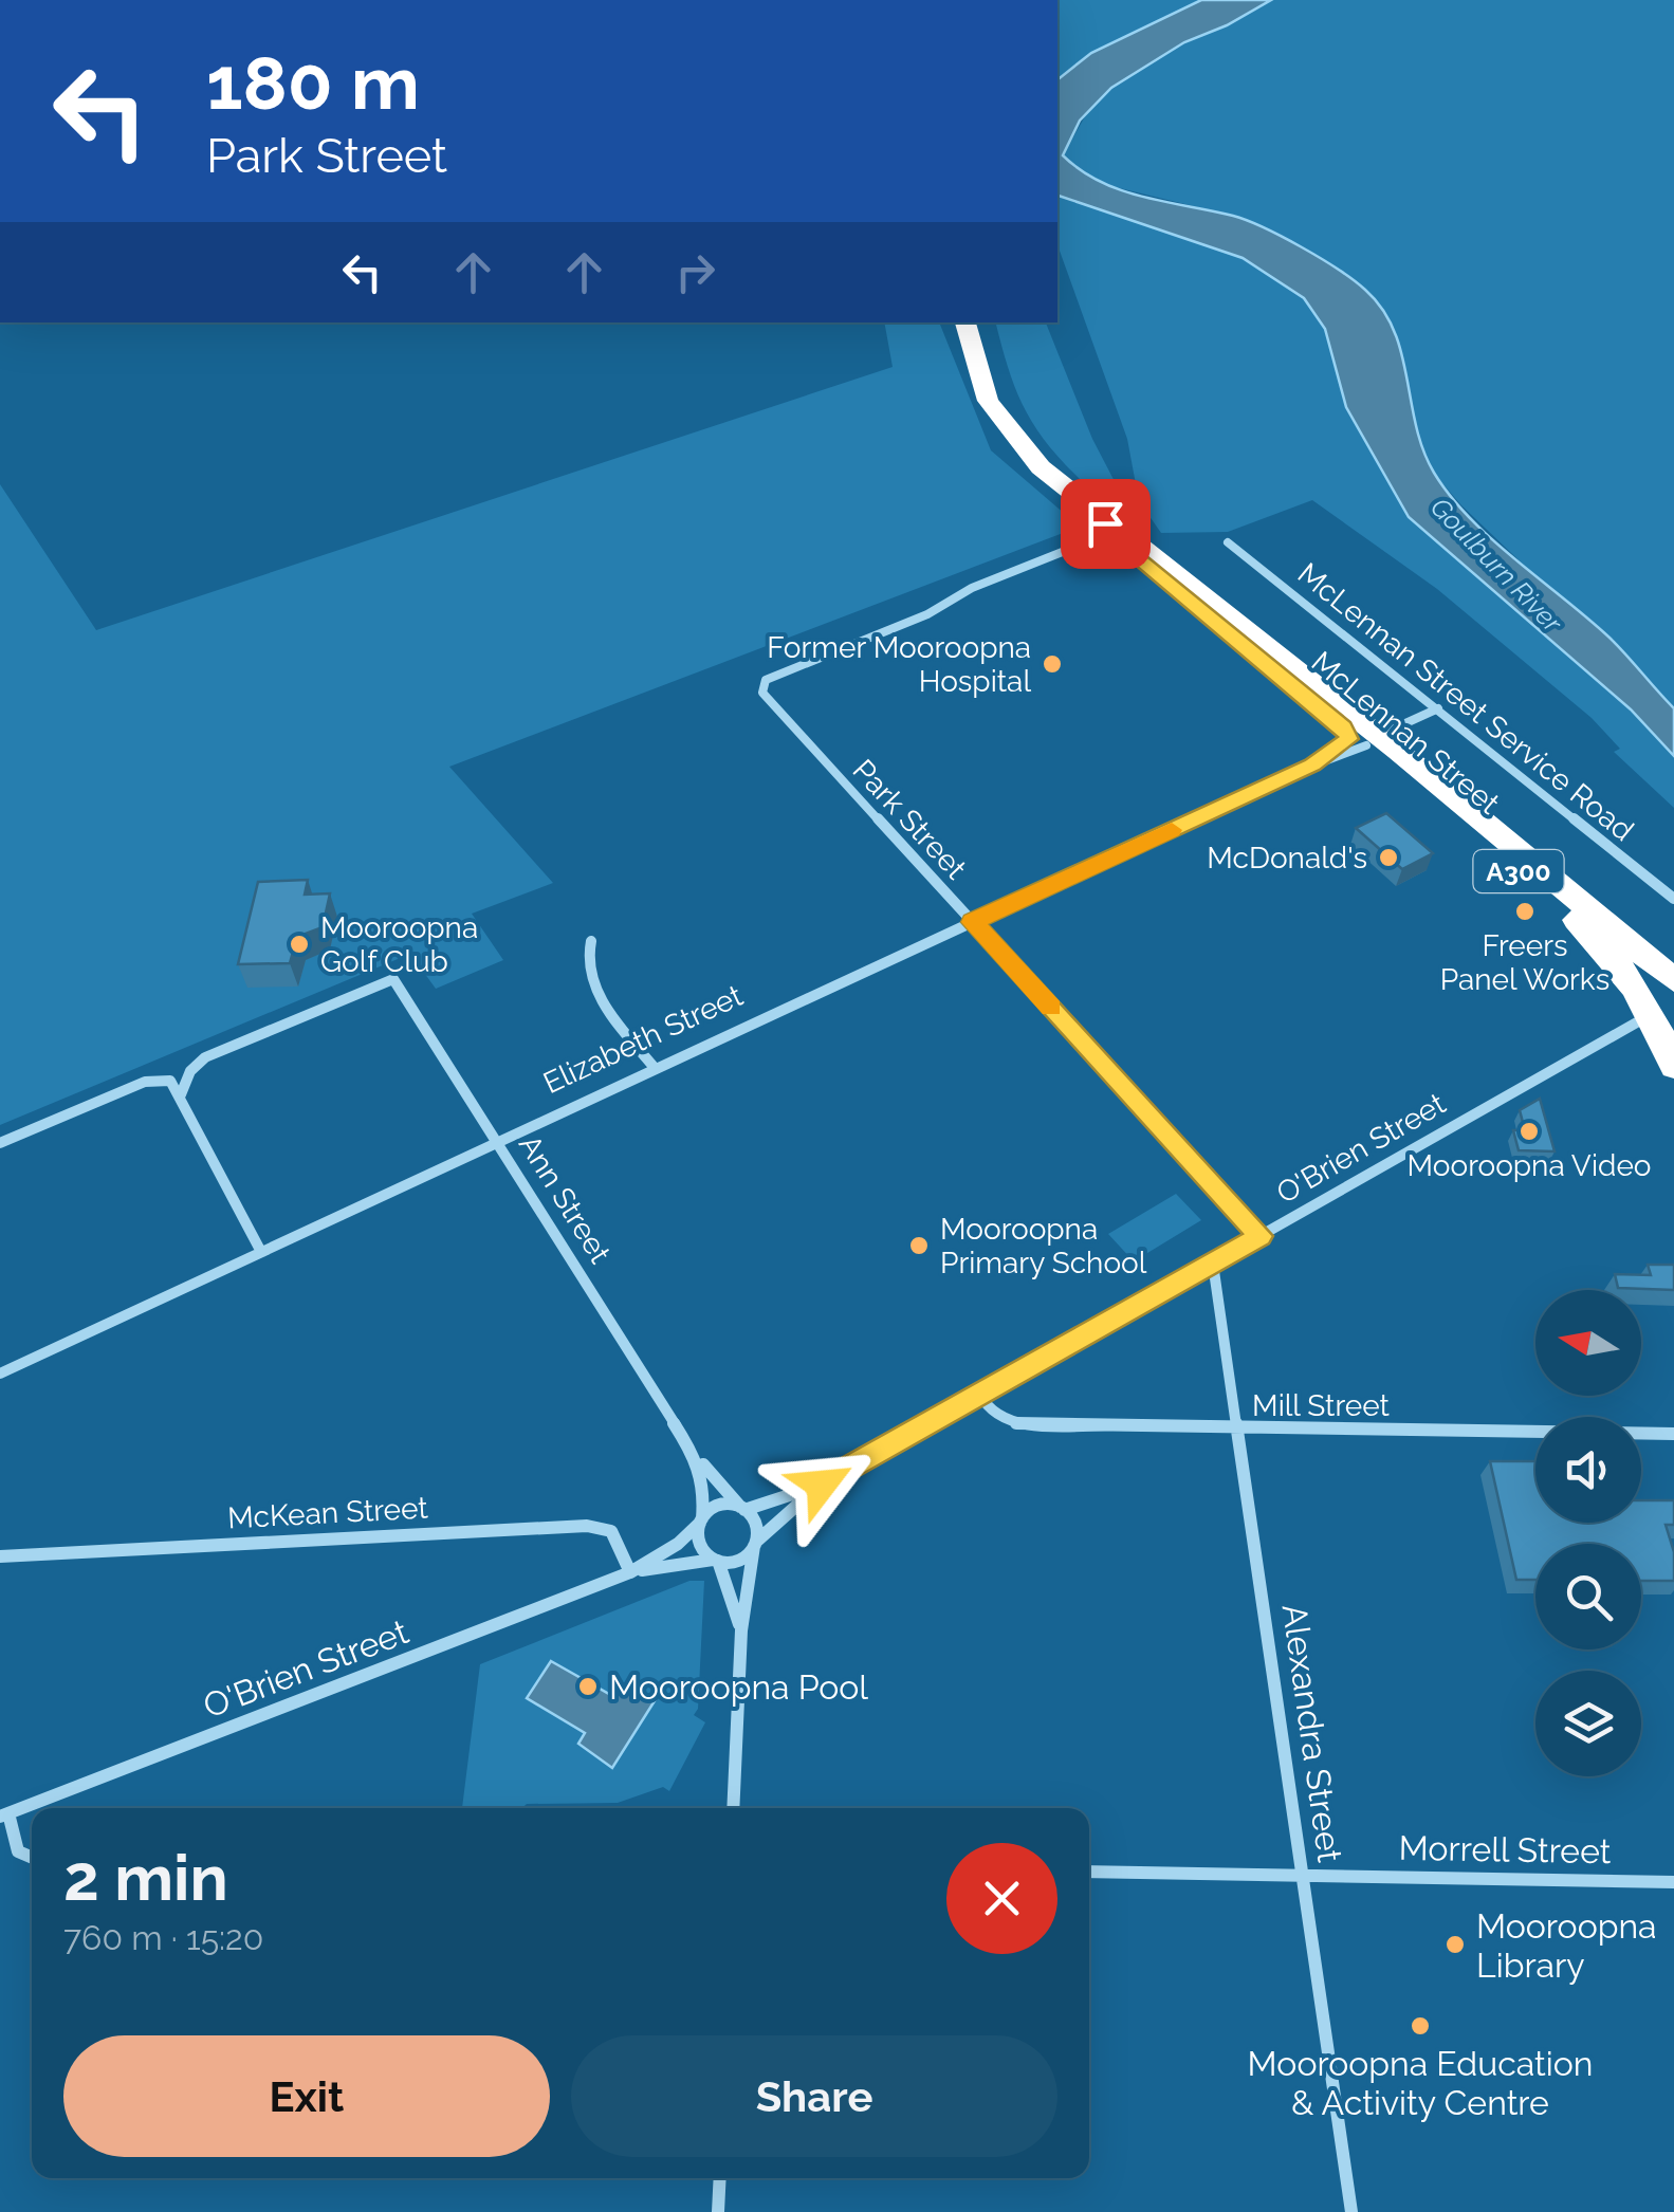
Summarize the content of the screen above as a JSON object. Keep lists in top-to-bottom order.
{
  "streets": {
    "highway": ["McLennan Street", "A300"],
    "street": [
      "McLennan Street Service Road",
      "Park Street",
      "Elizabeth Street",
      "O'Brien Street",
      "Ann Street",
      "Mill Street",
      "McKean Street",
      "Alexandra Street",
      "Morrell Street"
    ]
  },
  "crossings": [
    ["McLennan Street Service Road", "Elizabeth Street"],
    ["McLennan Street", "Elizabeth Street"],
    ["McLennan Street", "O'Brien Street"],
    ["Park Street", "Elizabeth Street"],
    ["Park Street", "O'Brien Street"],
    ["Elizabeth Street", "Ann Street"],
    ["O'Brien Street", "Ann Street"],
    ["O'Brien Street", "Mill Street"],
    ["O'Brien Street", "McKean Street"],
    ["O'Brien Street", "Alexandra Street"],
    ["Mill Street", "Alexandra Street"],
    ["Alexandra Street", "Morrell Street"]
  ],
  "water": ["Goulburn River"],
  "places": [
    "Former Mooroopna Hospital",
    "McDonald's",
    "Freers Panel Works",
    "Mooroopna Golf Club",
    "Mooroopna Video",
    "Mooroopna Primary School",
    "Mooroopna Pool",
    "Mooroopna Library",
    "Mooroopna Education & Activity Centre"
  ],
  "north": "left",
  "page": {
    "turn": ["180 m", "Park Street"],
    "heading": ["2 min", "760 m · 15:20"],
    "buttons": ["Exit", "Share"]
  }
}
